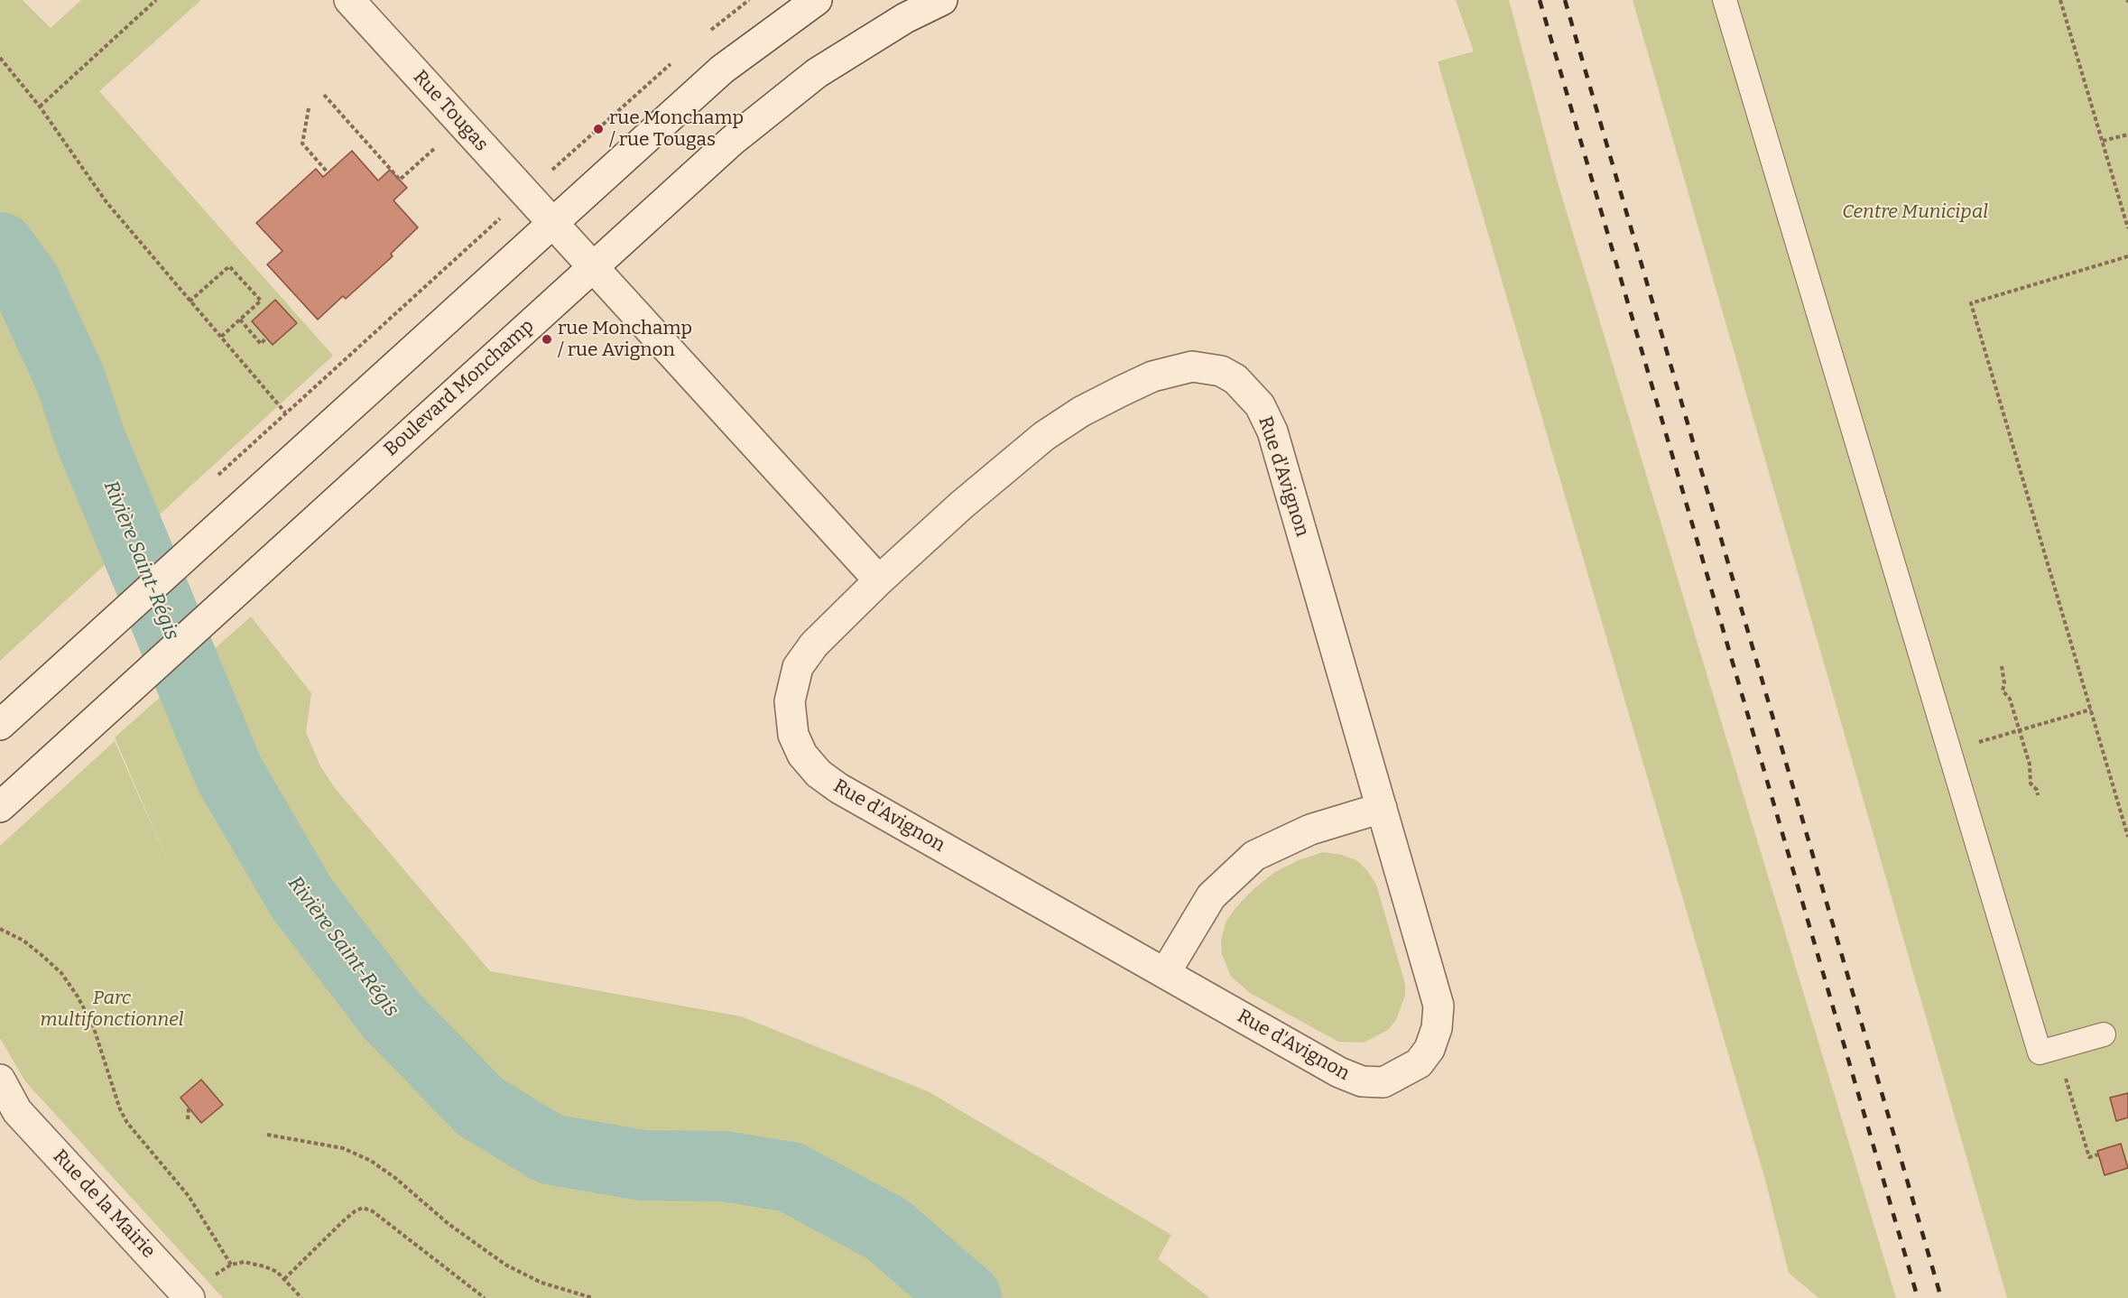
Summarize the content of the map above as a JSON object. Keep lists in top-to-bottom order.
{
  "streets": {
    "street": [
      "Rue Tougas",
      "Boulevard Monchamp",
      "Rue d'Avignon",
      "Rue de la Mairie"
    ]
  },
  "water": ["Rivière Saint-Régis"],
  "parks": ["Centre Municipal", "Parc multifonctionnel"],
  "places": ["rue Monchamp / rue Tougas", "rue Monchamp / rue Avignon"]
}
